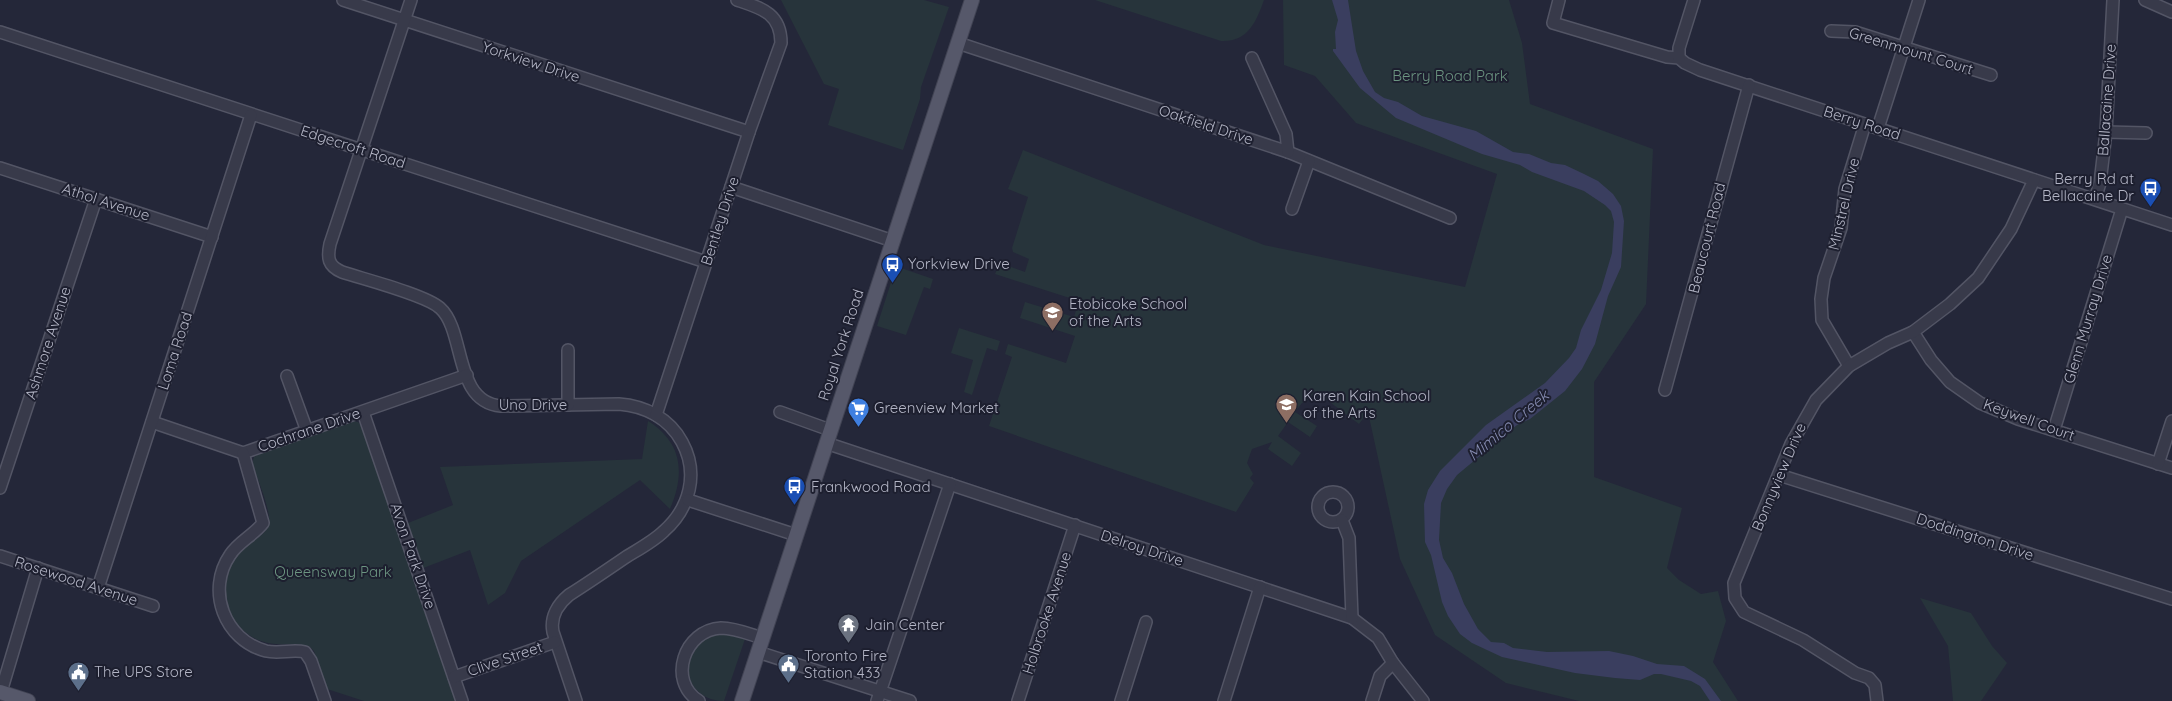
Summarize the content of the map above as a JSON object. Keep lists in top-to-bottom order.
{
  "streets": {
    "main road": ["Royal York Road"],
    "street": [
      "Greenmount Court",
      "Yorkview Drive",
      "Ballacaine Drive",
      "Berry Road",
      "Oakfield Drive",
      "Edgecroft Road",
      "Athol Avenue",
      "Minstrel Drive",
      "Bentley Drive",
      "Beaucourt Road",
      "Glenn Murray Drive",
      "Ashmore Avenue",
      "Loma Road",
      "Uno Drive",
      "Keywell Court",
      "Cochrane Drive",
      "Bonnyview Drive",
      "Doddington Drive",
      "Delroy Drive",
      "Avon Park Drive",
      "Rosewood Avenue",
      "Holbrooke Avenue",
      "Clive Street"
    ]
  },
  "crossings": [
    ["Yorkview Drive", "Bentley Drive"],
    ["Yorkview Drive", "Uno Drive"],
    ["Ballacaine Drive", "Berry Road"],
    ["Berry Road", "Minstrel Drive"],
    ["Berry Road", "Beaucourt Road"],
    ["Berry Road", "Glenn Murray Drive"],
    ["Berry Road", "Bonnyview Drive"],
    ["Oakfield Drive", "Royal York Road"],
    ["Edgecroft Road", "Bentley Drive"],
    ["Edgecroft Road", "Loma Road"],
    ["Edgecroft Road", "Uno Drive"],
    ["Athol Avenue", "Ashmore Avenue"],
    ["Athol Avenue", "Loma Road"],
    ["Minstrel Drive", "Bonnyview Drive"],
    ["Bentley Drive", "Uno Drive"],
    ["Glenn Murray Drive", "Keywell Court"],
    ["Royal York Road", "Delroy Drive"],
    ["Loma Road", "Cochrane Drive"],
    ["Loma Road", "Rosewood Avenue"],
    ["Uno Drive", "Cochrane Drive"],
    ["Keywell Court", "Bonnyview Drive"],
    ["Cochrane Drive", "Avon Park Drive"],
    ["Bonnyview Drive", "Doddington Drive"],
    ["Delroy Drive", "Holbrooke Avenue"],
    ["Avon Park Drive", "Clive Street"]
  ],
  "water": ["Mimico Creek"],
  "parks": ["Berry Road Park", "Queensway Park"],
  "places": {
    "bus stop": ["Berry Rd at Bellacaine Dr", "Yorkview Drive", "Frankwood Road"],
    "school or university": ["Etobicoke School of the Arts", "Karen Kain School of the Arts"],
    "supermarket": ["Greenview Market"],
    "temple": ["Jain Center"],
    "public building": ["Toronto Fire Station 433", "The UPS Store"]
  }
}
